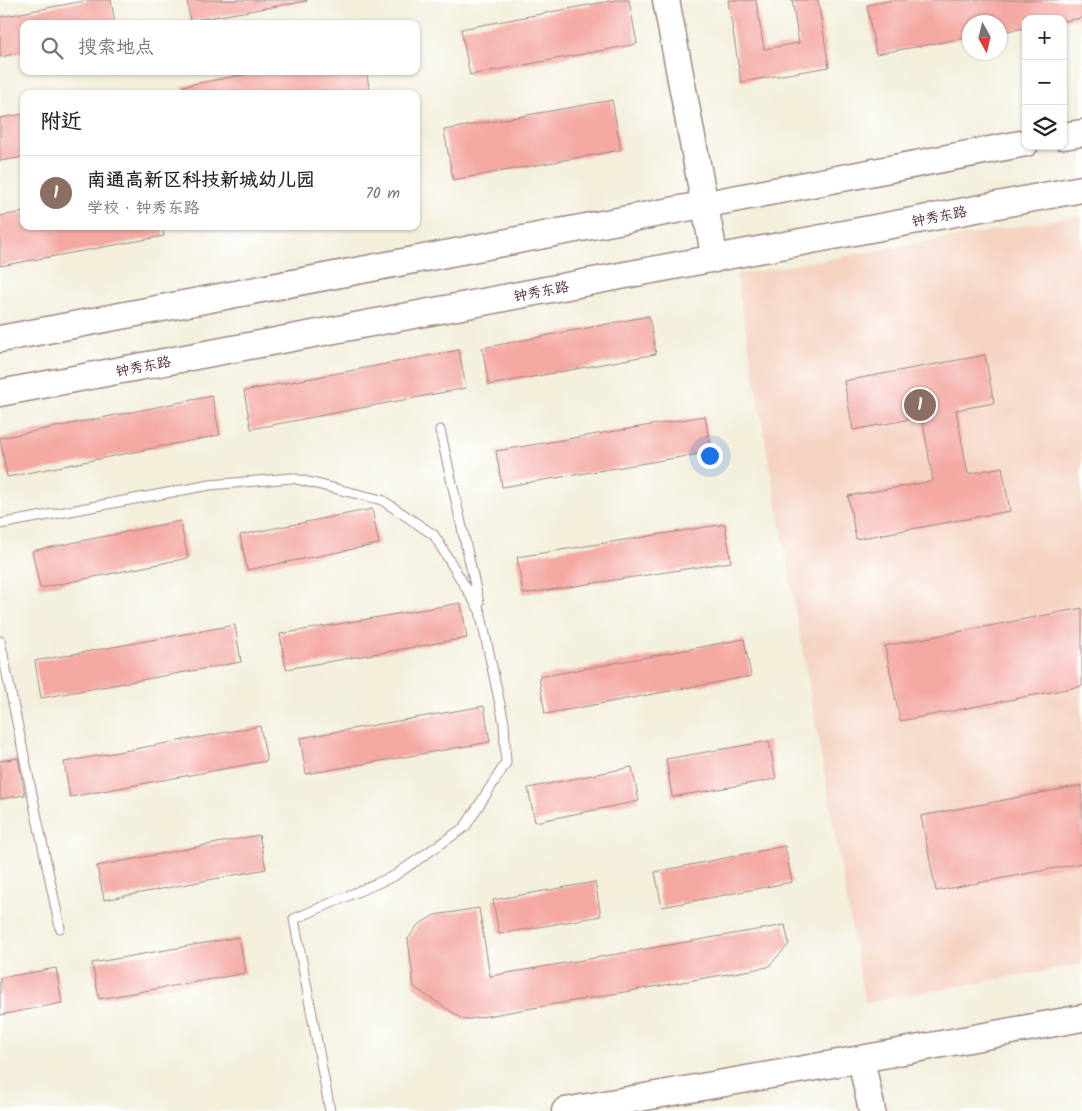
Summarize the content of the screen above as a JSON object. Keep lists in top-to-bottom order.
{
  "streets": {
    "main road": ["钟秀东路"]
  },
  "north": "bottom",
  "page": {
    "map_buttons": ["+", "−"],
    "search": "搜索地点",
    "heading": "附近",
    "list": [
      {
        "mark": "1",
        "name": "南通高新区科技新城幼儿园",
        "note": "学校 · 钟秀东路",
        "value": "70 m"
      }
    ],
    "pins": "1"
  }
}
